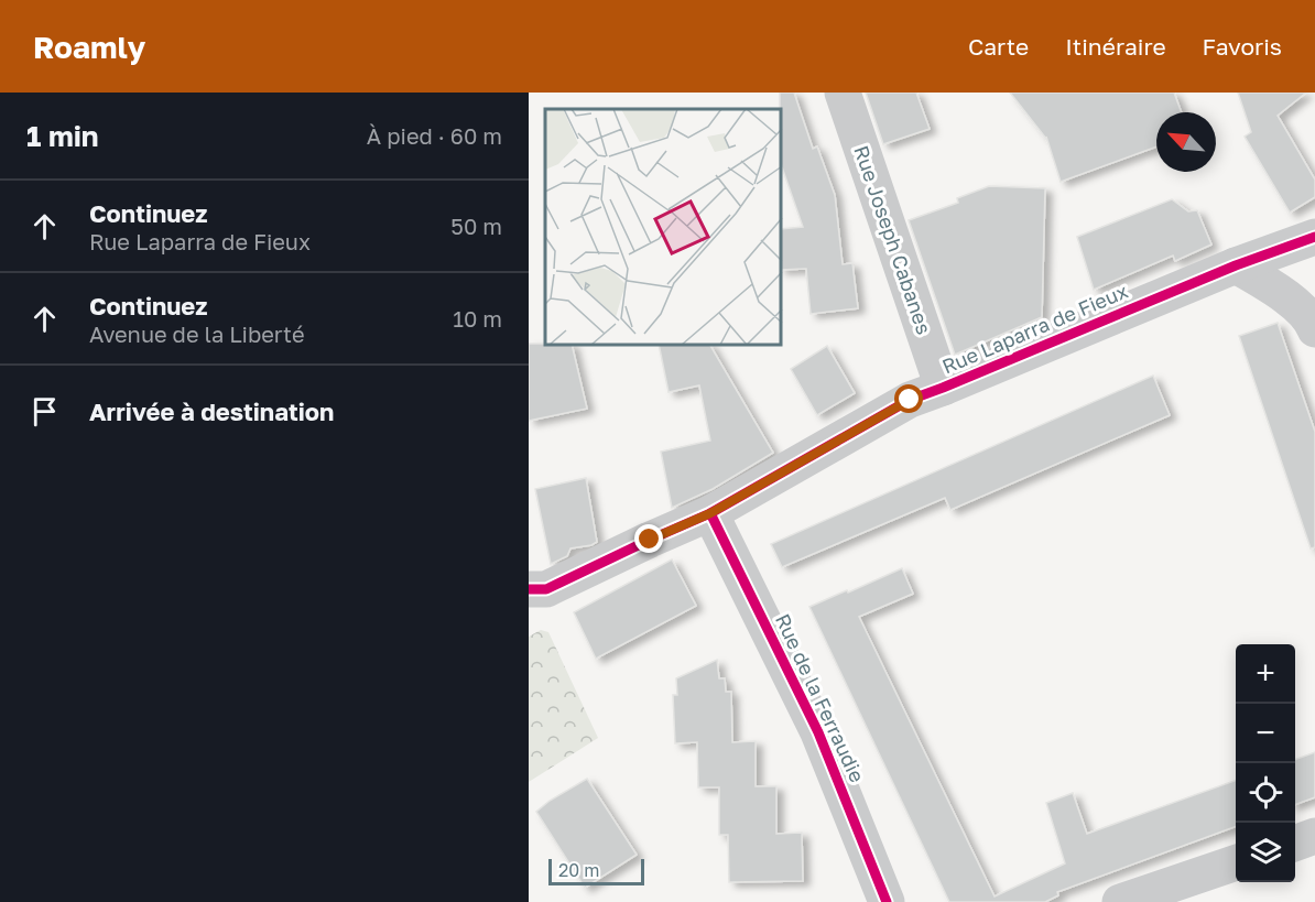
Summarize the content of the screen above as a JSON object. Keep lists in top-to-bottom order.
{
  "streets": {
    "street": ["Rue Joseph Cabanes", "Rue Laparra de Fieux", "Rue de la Ferraudie"]
  },
  "crossings": [
    ["Rue Joseph Cabanes", "Rue Laparra de Fieux"],
    ["Rue Laparra de Fieux", "Rue de la Ferraudie"]
  ],
  "scale_bar": "20 m",
  "north": "top left",
  "page": {
    "header": "Roamly",
    "nav": ["Carte", "Itinéraire", "Favoris"],
    "heading": ["1 min", "À pied · 60 m"],
    "list": [
      ["Continuez", "Rue Laparra de Fieux", "50 m"],
      ["Continuez", "Avenue de la Liberté", "10 m"],
      "Arrivée à destination"
    ],
    "map_buttons": ["+", "−"],
    "scale": "20 m"
  }
}
